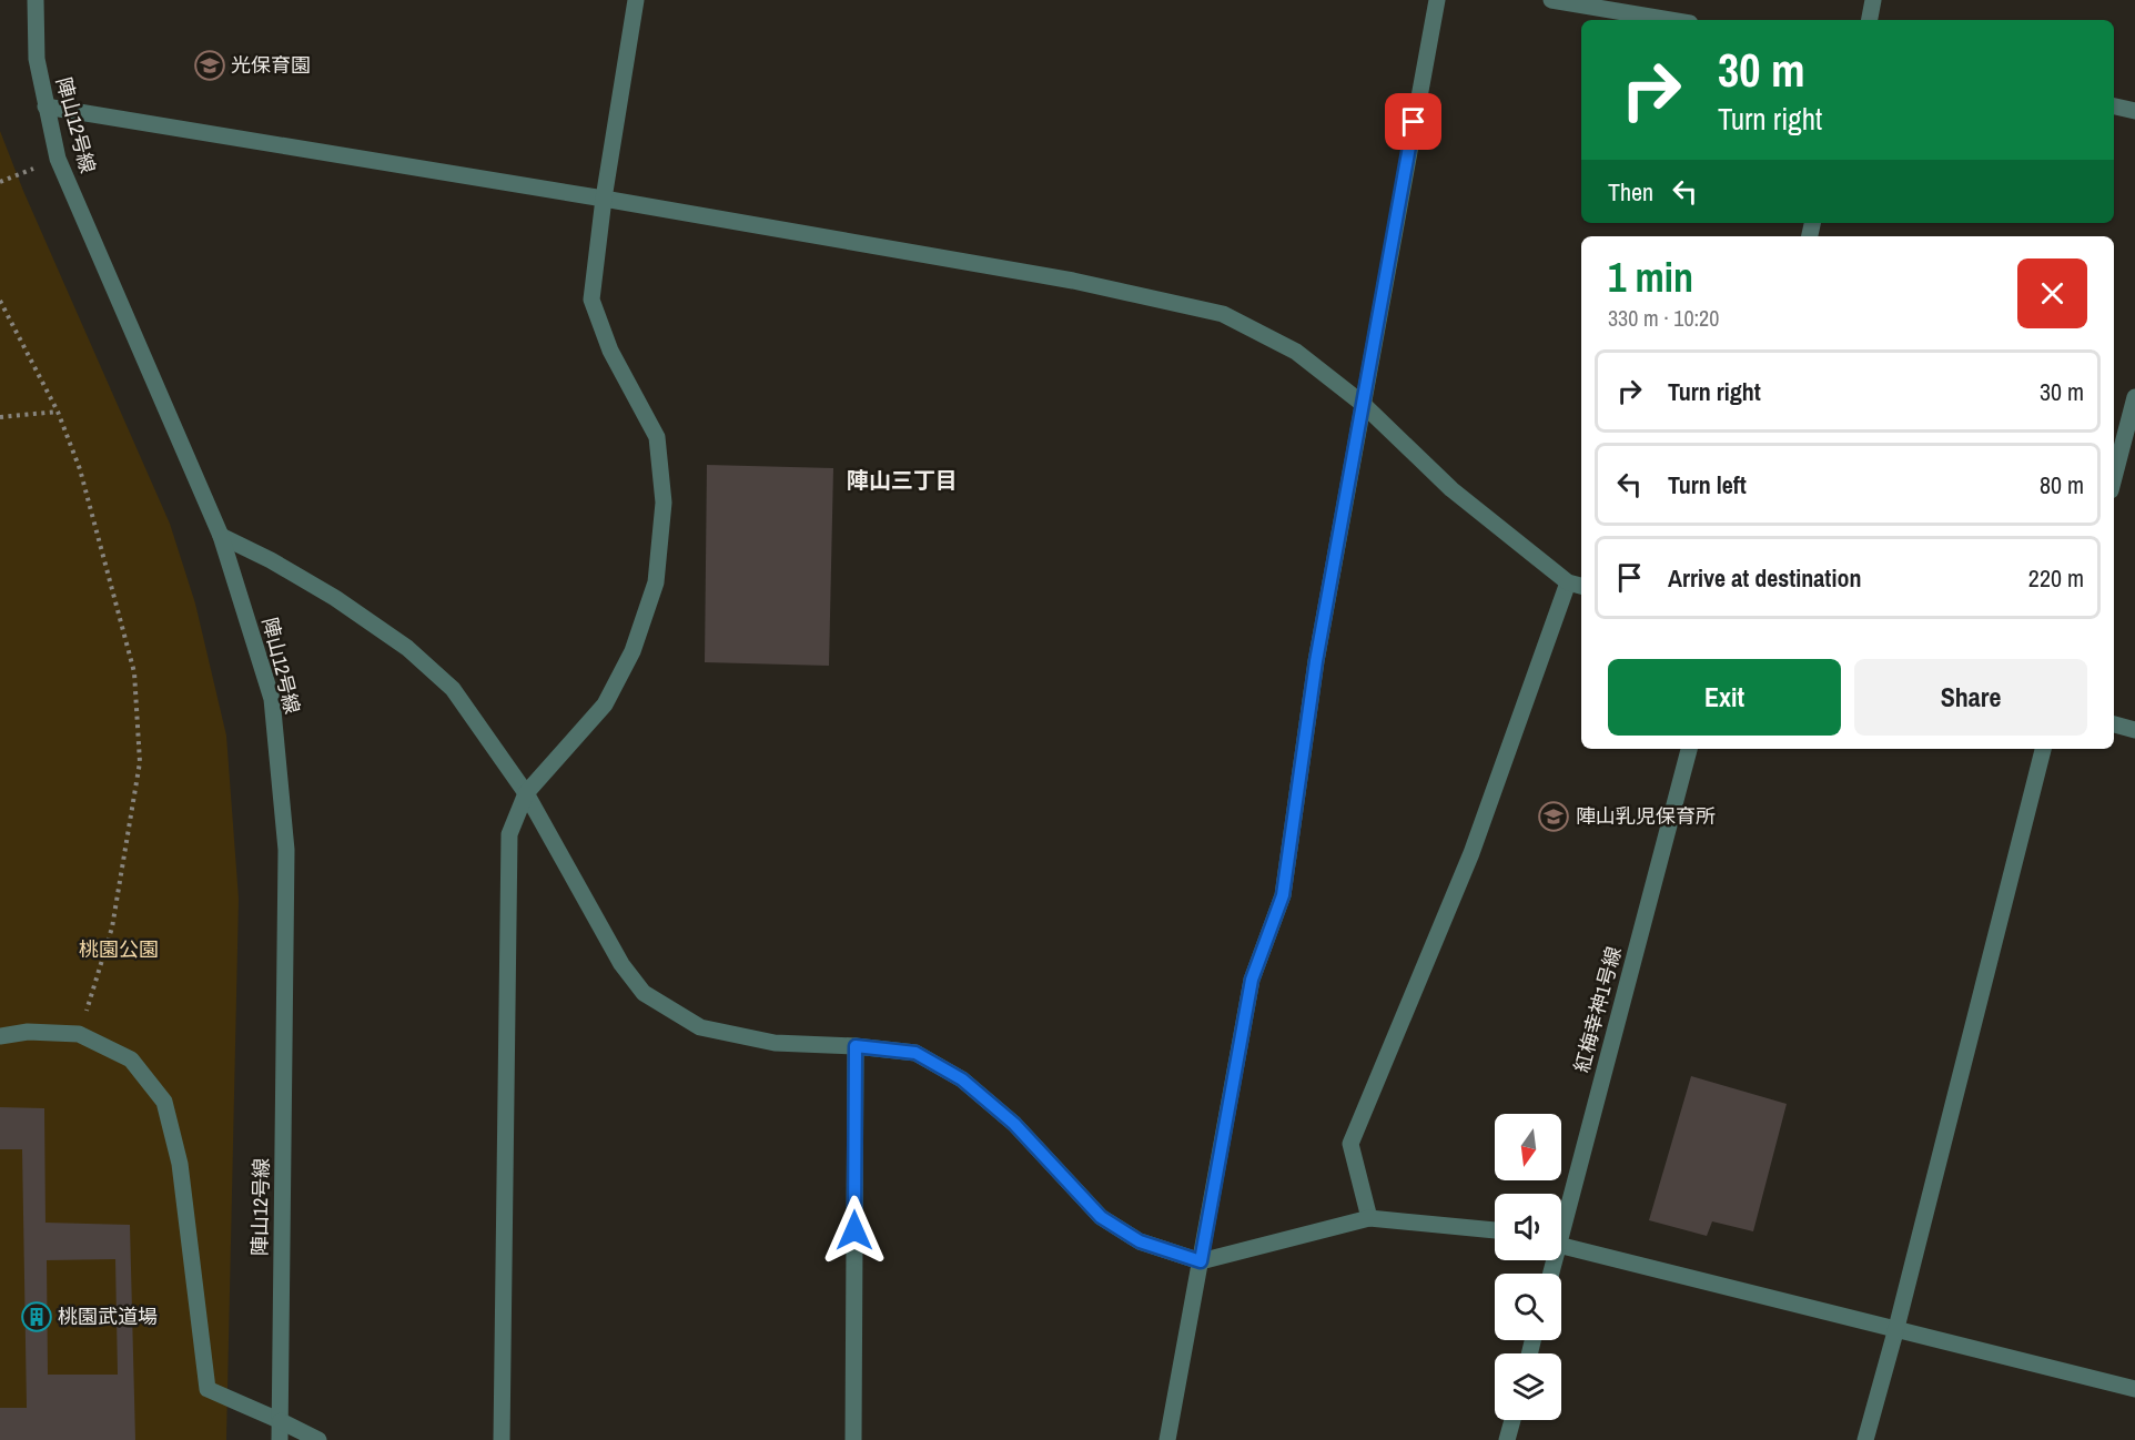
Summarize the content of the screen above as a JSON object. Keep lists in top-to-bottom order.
{
  "streets": {
    "street": ["陣山12号線", "紅梅幸神1号線"]
  },
  "districts": ["陣山三丁目"],
  "parks": ["桃園公園"],
  "places": {
    "school or university": ["光保育園", "陣山乳児保育所"],
    "building": ["桃園武道場"]
  },
  "north": "bottom",
  "page": {
    "turn": ["30 m", "Turn right"],
    "then": "Then",
    "heading": ["1 min", "330 m · 10:20"],
    "list": [
      {
        "name": "Turn right",
        "value": "30 m"
      },
      {
        "name": "Turn left",
        "value": "80 m"
      },
      {
        "name": "Arrive at destination",
        "value": "220 m"
      }
    ],
    "buttons": ["Exit", "Share"]
  }
}
